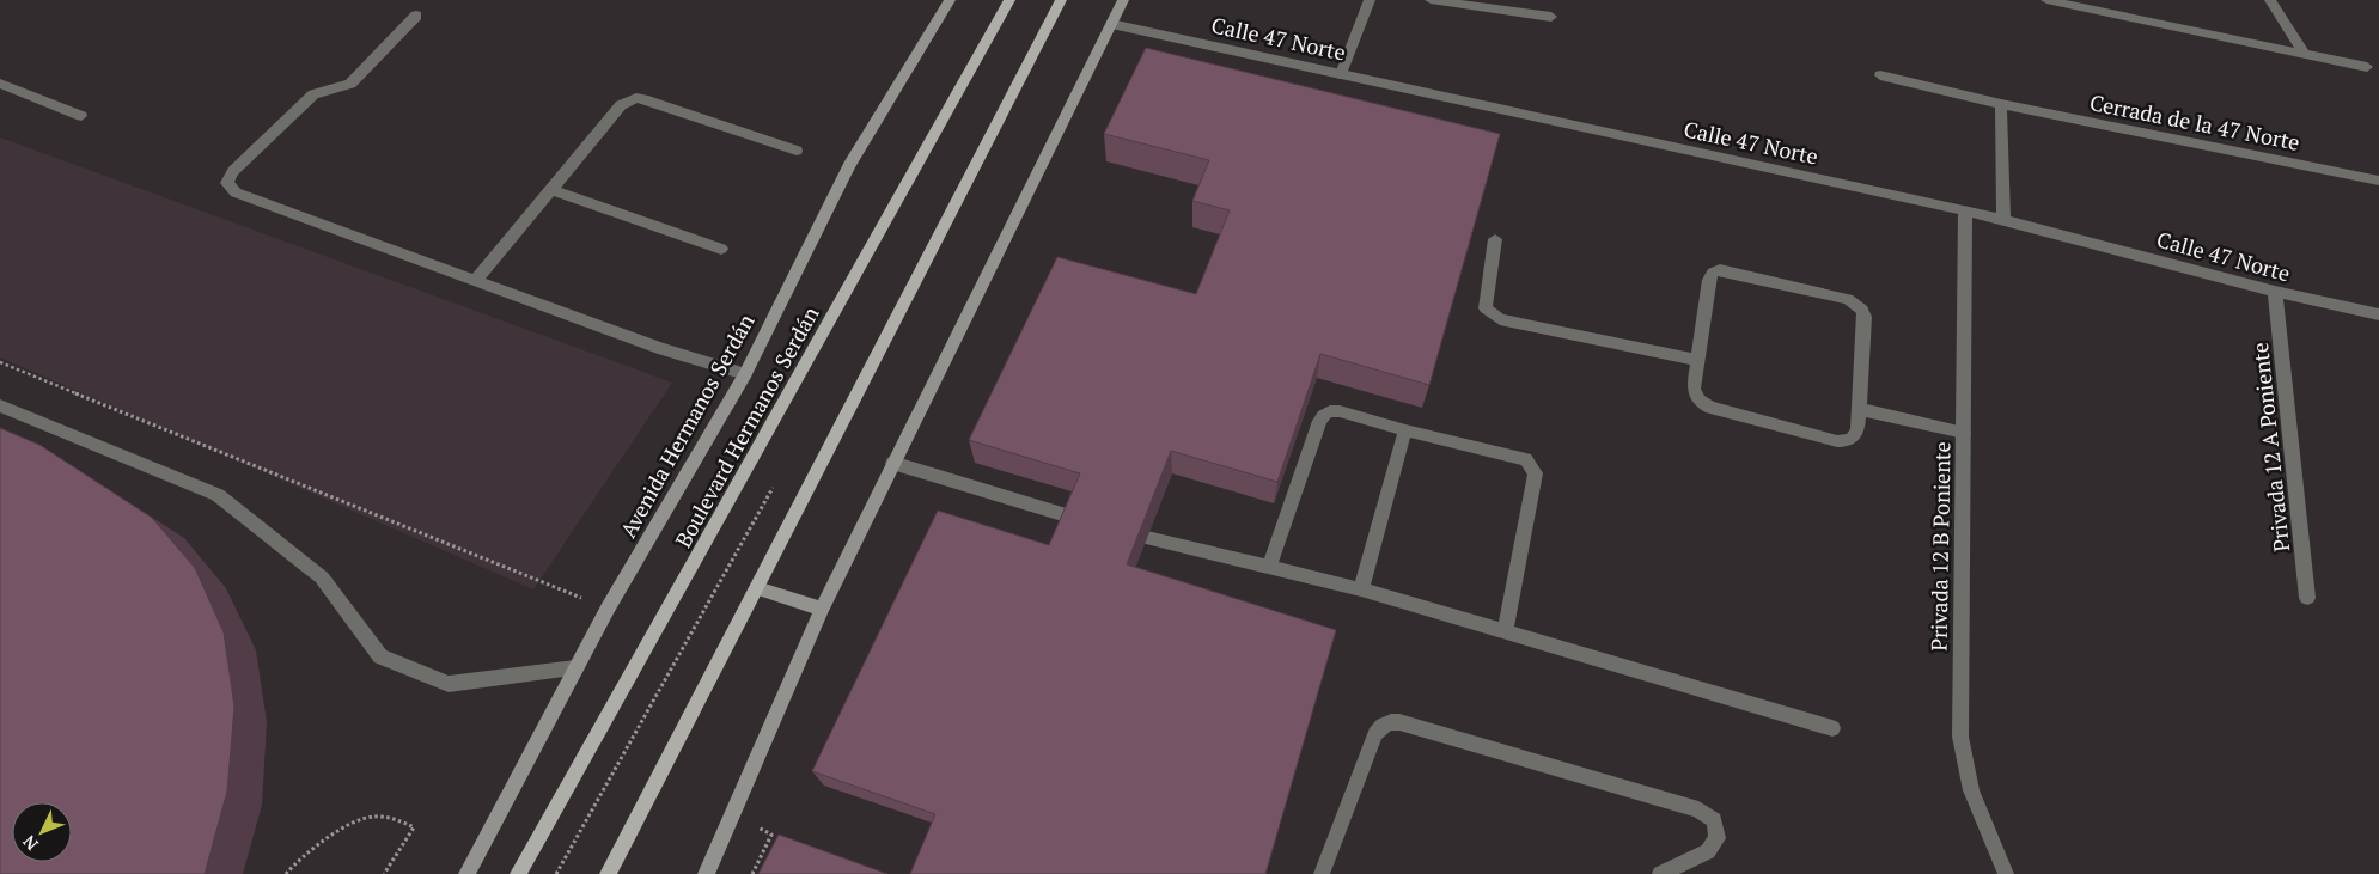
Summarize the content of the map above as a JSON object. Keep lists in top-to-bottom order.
{
  "streets": {
    "main road": ["Avenida Hermanos Serdán", "Boulevard Hermanos Serdán"],
    "street": [
      "Calle 47 Norte",
      "Cerrada de la 47 Norte",
      "Privada 12 A Poniente",
      "Privada 12 B Poniente"
    ]
  },
  "crossings": [
    ["Calle 47 Norte", "Privada 12 A Poniente"],
    ["Calle 47 Norte", "Privada 12 B Poniente"]
  ],
  "north": "bottom left"
}
